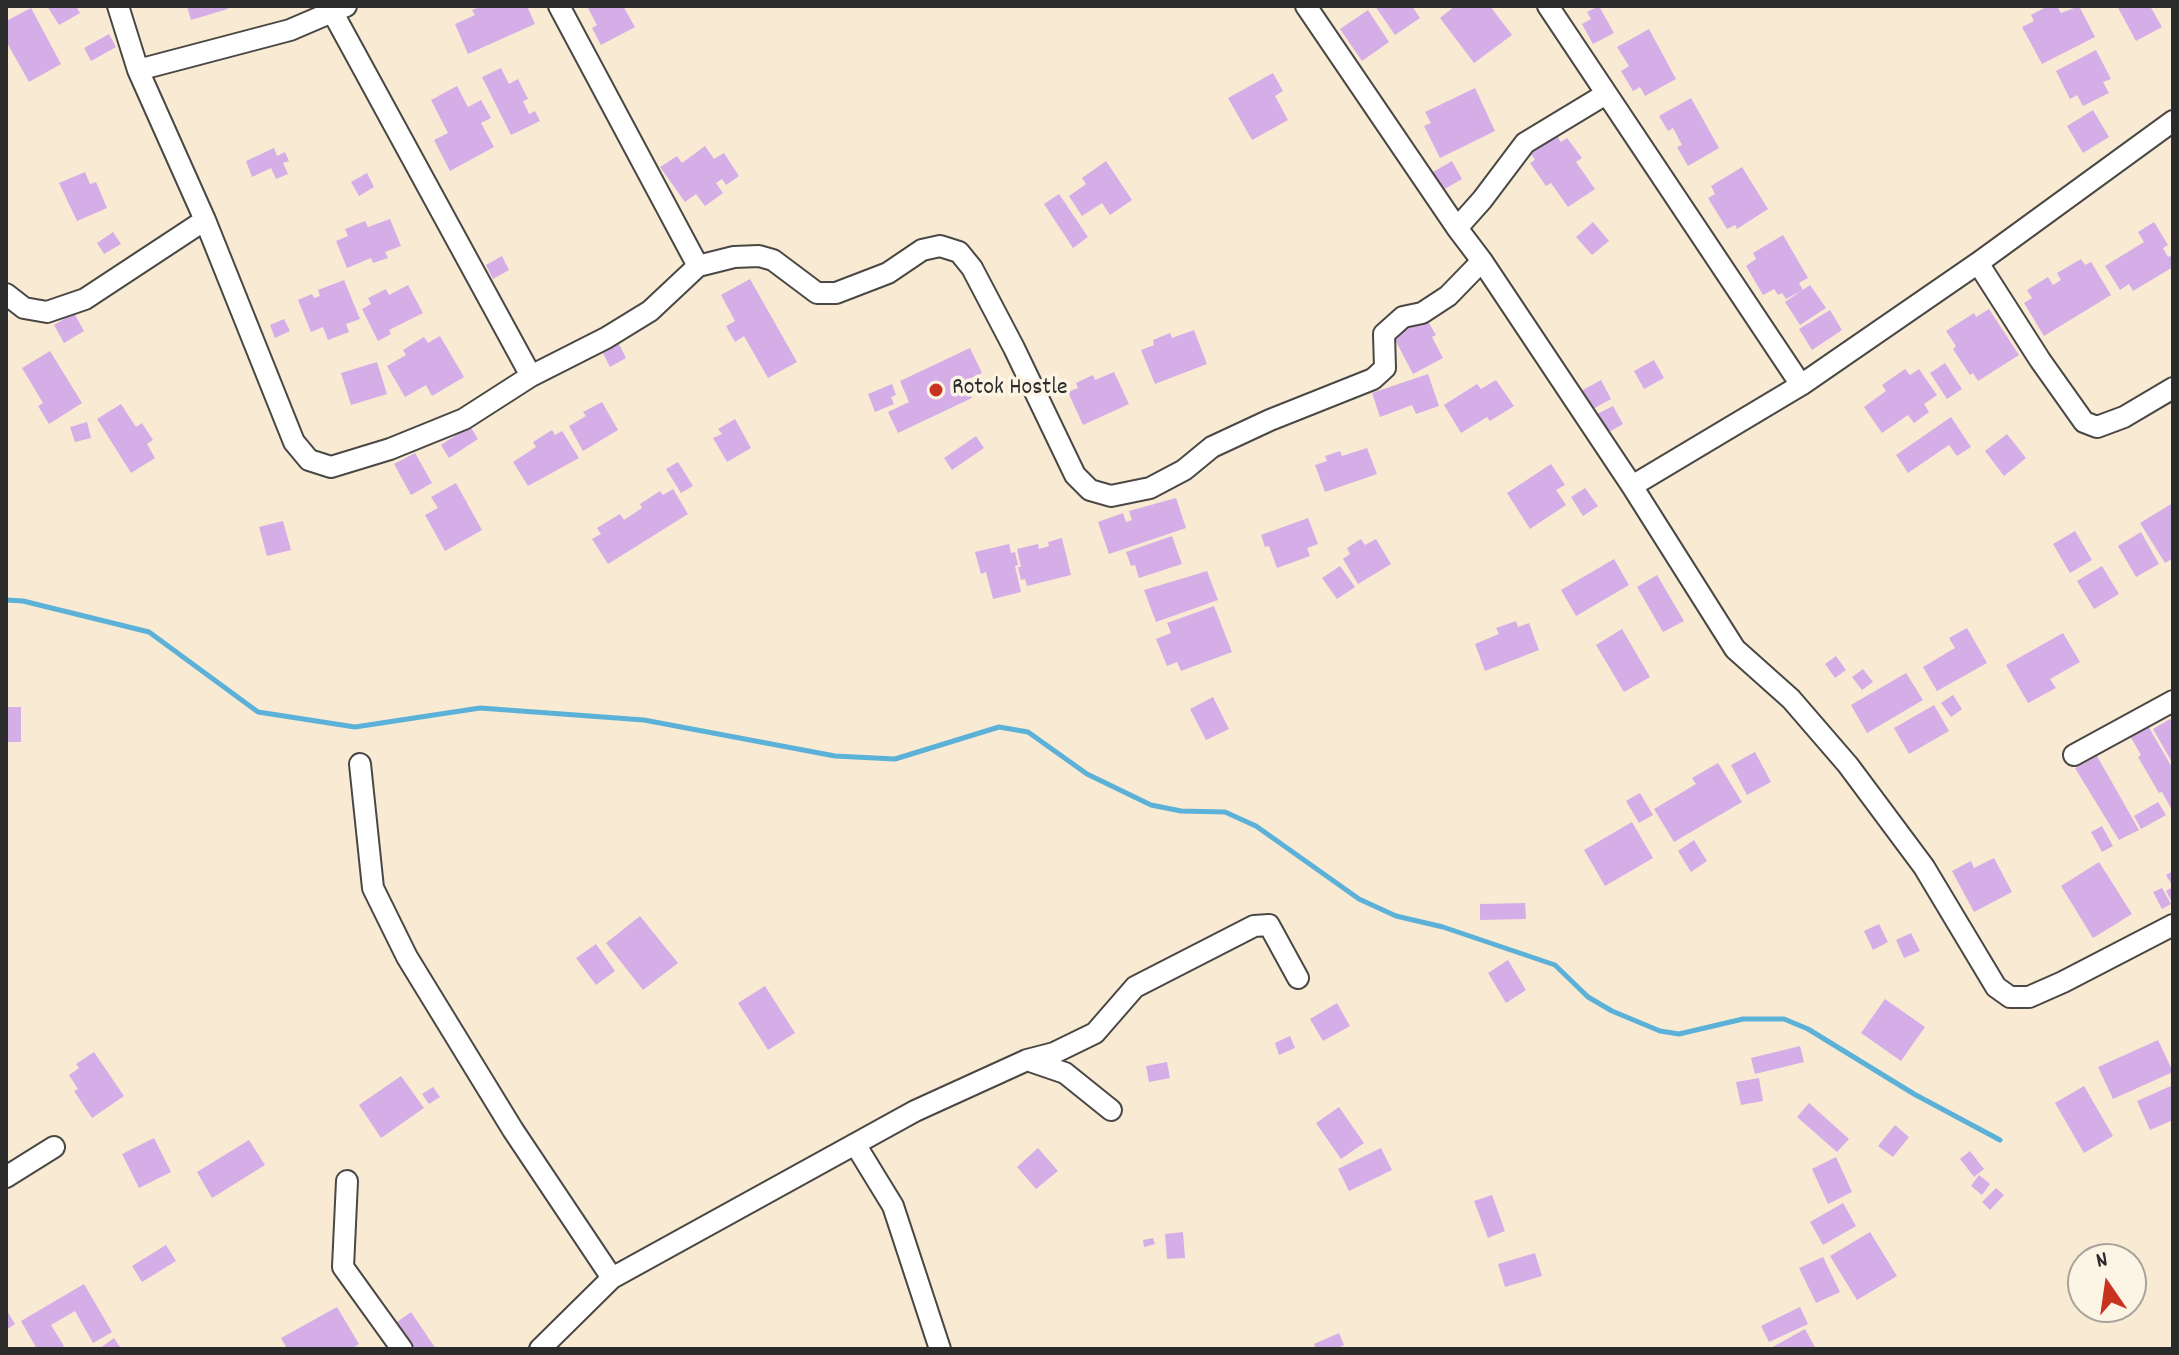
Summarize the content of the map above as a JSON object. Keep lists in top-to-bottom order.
{
  "places": ["Rotok Hostle"],
  "north": "top"
}
